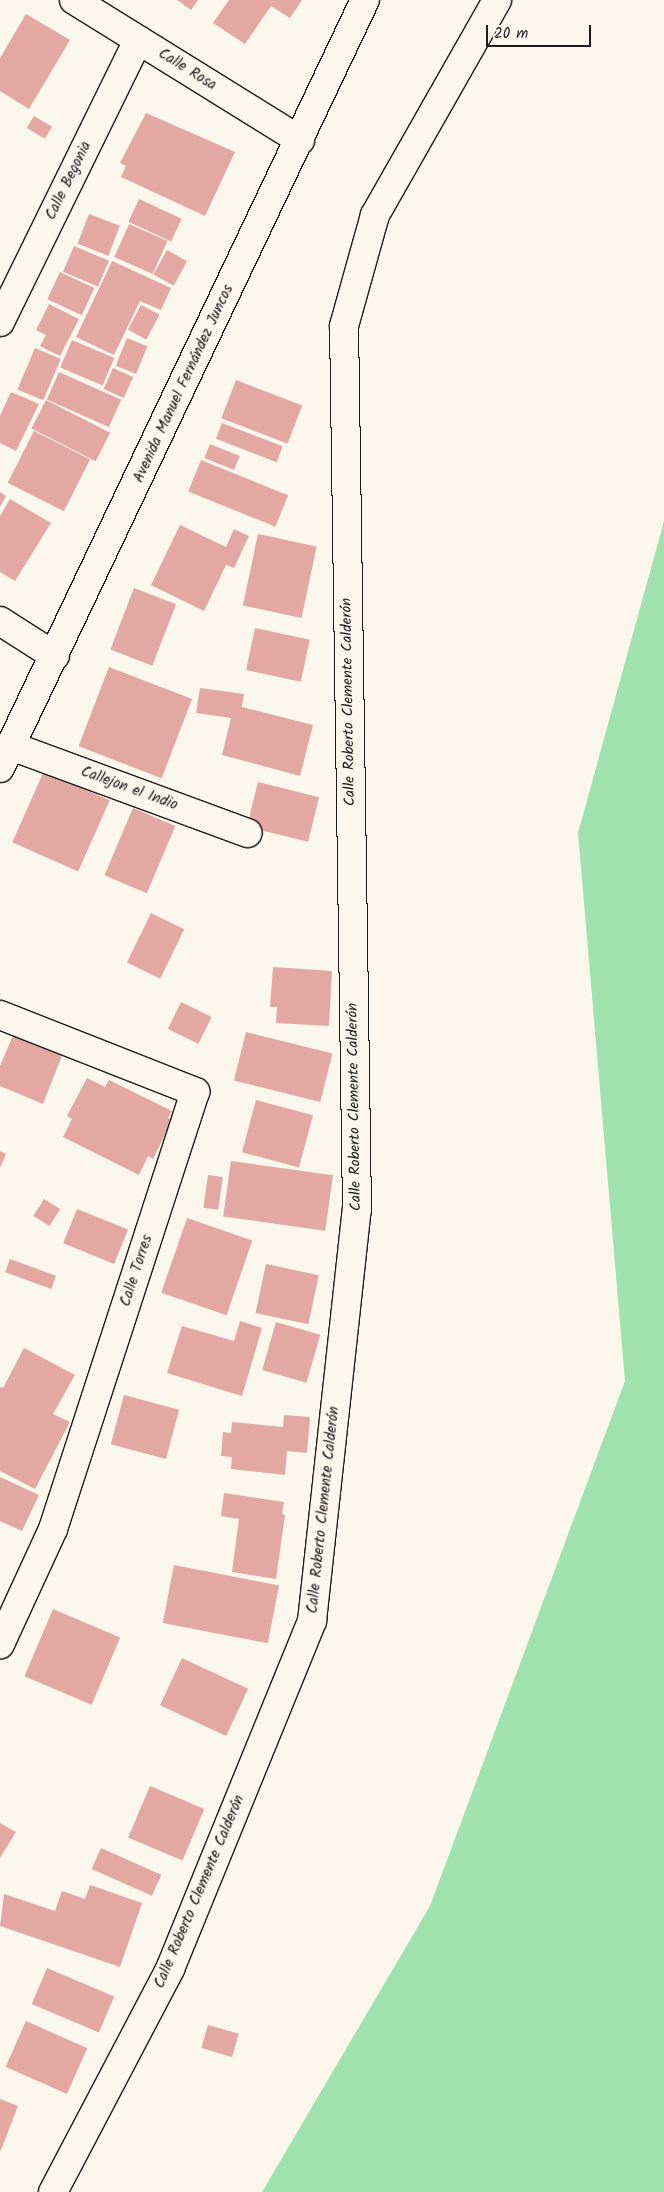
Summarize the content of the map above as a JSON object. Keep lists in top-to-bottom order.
{
  "streets": {
    "street": [
      "Calle Rosa",
      "Calle Begonia",
      "Avenida Manuel Fernández Juncos",
      "Calle Roberto Clemente Calderón",
      "Callejon el Indio",
      "Calle Torres"
    ]
  },
  "crossings": [
    ["Calle Rosa", "Calle Begonia"],
    ["Calle Rosa", "Avenida Manuel Fernández Juncos"],
    ["Avenida Manuel Fernández Juncos", "Callejon el Indio"]
  ],
  "scale_bar": "20 m"
}
